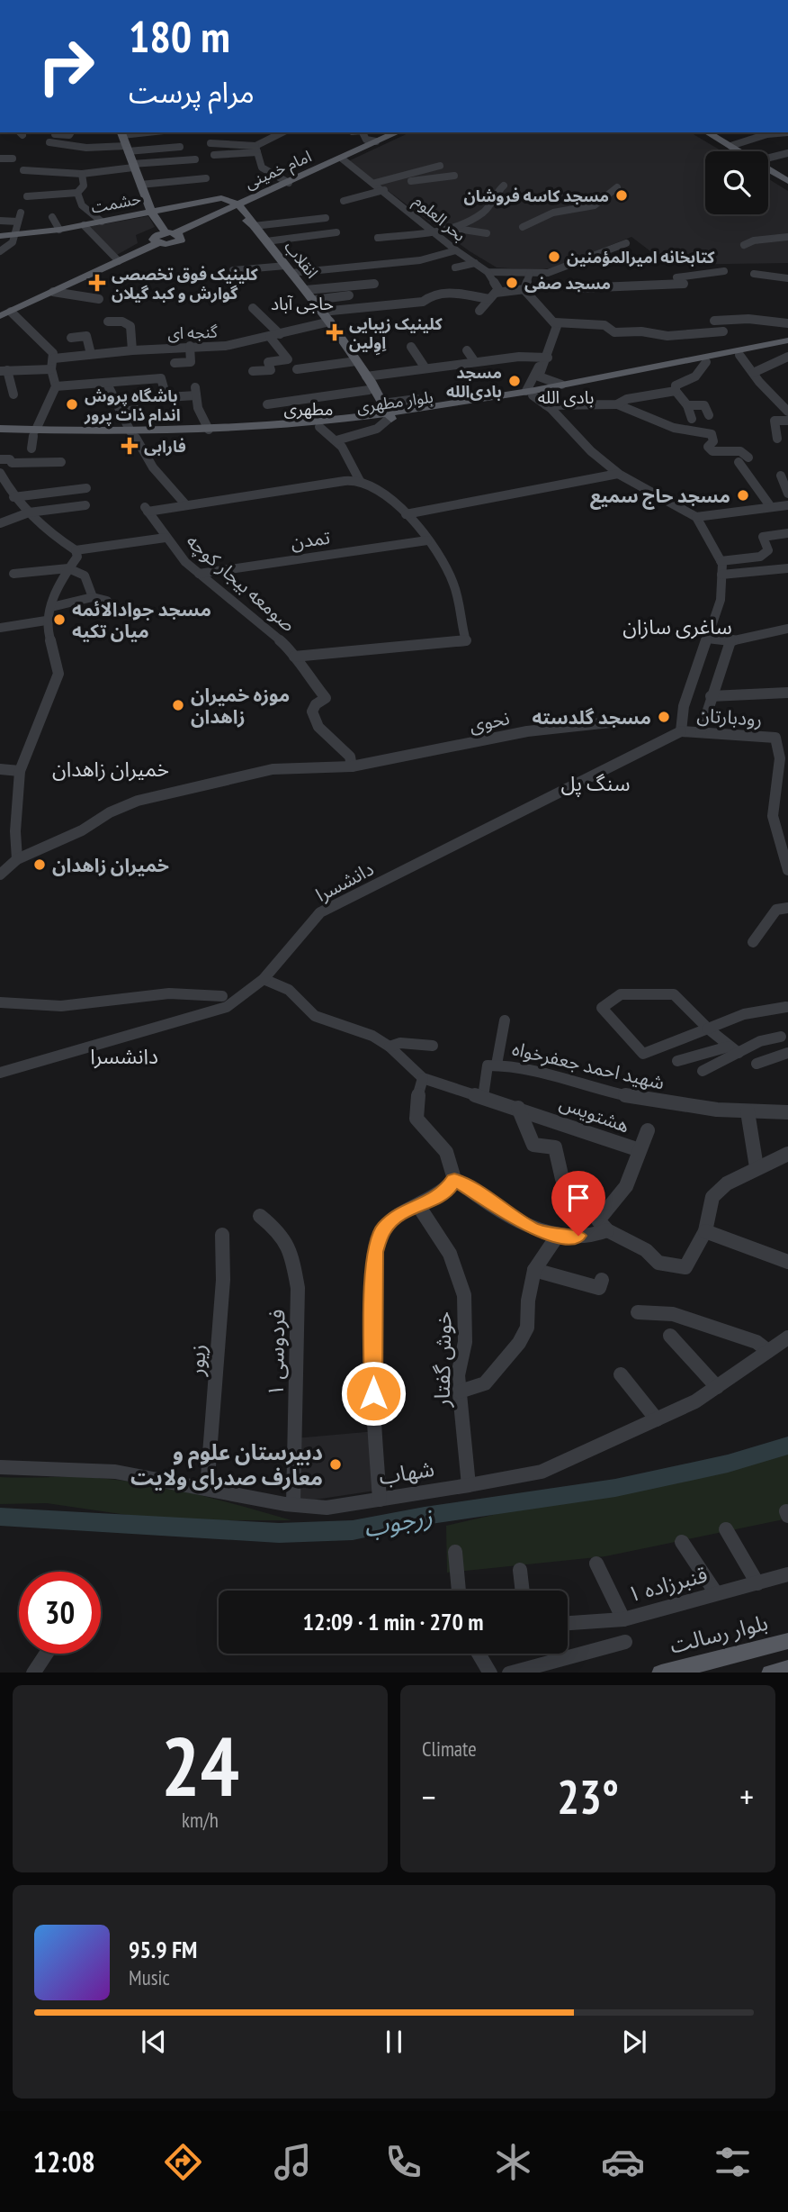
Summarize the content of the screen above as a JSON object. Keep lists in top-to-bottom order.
{
  "streets": {
    "main road": [
      "امام خمینی",
      "حشمت",
      "انقلاب",
      "بلوار مطهری",
      "بلوار رسالت"
    ],
    "street": [
      "بحر العلوم",
      "گنجه ای",
      "تمدن",
      "صومعه بیجار کوچه",
      "رودبارتان",
      "نحوی",
      "دانشسرا",
      "شهید احمد جعفرخواه",
      "هشتویس",
      "فردوسی ۱",
      "خوش گفتار",
      "زیور",
      "شهاب",
      "قنبرزاده ۱"
    ]
  },
  "crossings": [
    ["امام خمینی", "حشمت"],
    ["امام خمینی", "بحر العلوم"],
    ["امام خمینی", "انقلاب"],
    ["حشمت", "انقلاب"],
    ["انقلاب", "گنجه ای"],
    ["انقلاب", "بلوار مطهری"],
    ["تمدن", "صومعه بیجار کوچه"],
    ["صومعه بیجار کوچه", "نحوی"],
    ["رودبارتان", "دانشسرا"],
    ["شهید احمد جعفرخواه", "هشتویس"],
    ["فردوسی ۱", "شهاب"],
    ["خوش گفتار", "شهاب"],
    ["زیور", "شهاب"]
  ],
  "districts": [
    "حاجی آباد",
    "بادی الله",
    "مطهری",
    "ساغری سازان",
    "خمیران زاهدان",
    "سنگ پل",
    "دانشسرا"
  ],
  "water": ["زرجوب"],
  "places": {
    "other": [
      "مسجد کاسه فروشان",
      "کتابخانه امیرالمؤمنین",
      "مسجد صفی",
      "مسجد بادی‌الله",
      "باشگاه پروش اندام ذات پرور",
      "مسجد حاج سمیع",
      "مسجد جوادالائمه میان تکیه",
      "موزه خمیران زاهدان",
      "مسجد گلدسته",
      "خمیران زاهدان",
      "دبیرستان علوم و معارف صدرای ولایت"
    ],
    "health": ["کلینیک فوق تخصصی گوارش و کبد گیلان", "کلینیک زیبایی اِوِلین", "فارابی"]
  },
  "page": {
    "turn": ["180 m", "مرام پرست"],
    "limit": "30",
    "trip": "12:09 · 1 min · 270 m",
    "tile": [
      ["24", "km/h"],
      "Climate"
    ],
    "heat": ["−", "23°", "+"],
    "song": ["95.9 FM", "Music"],
    "tabs": "12:08"
  }
}
